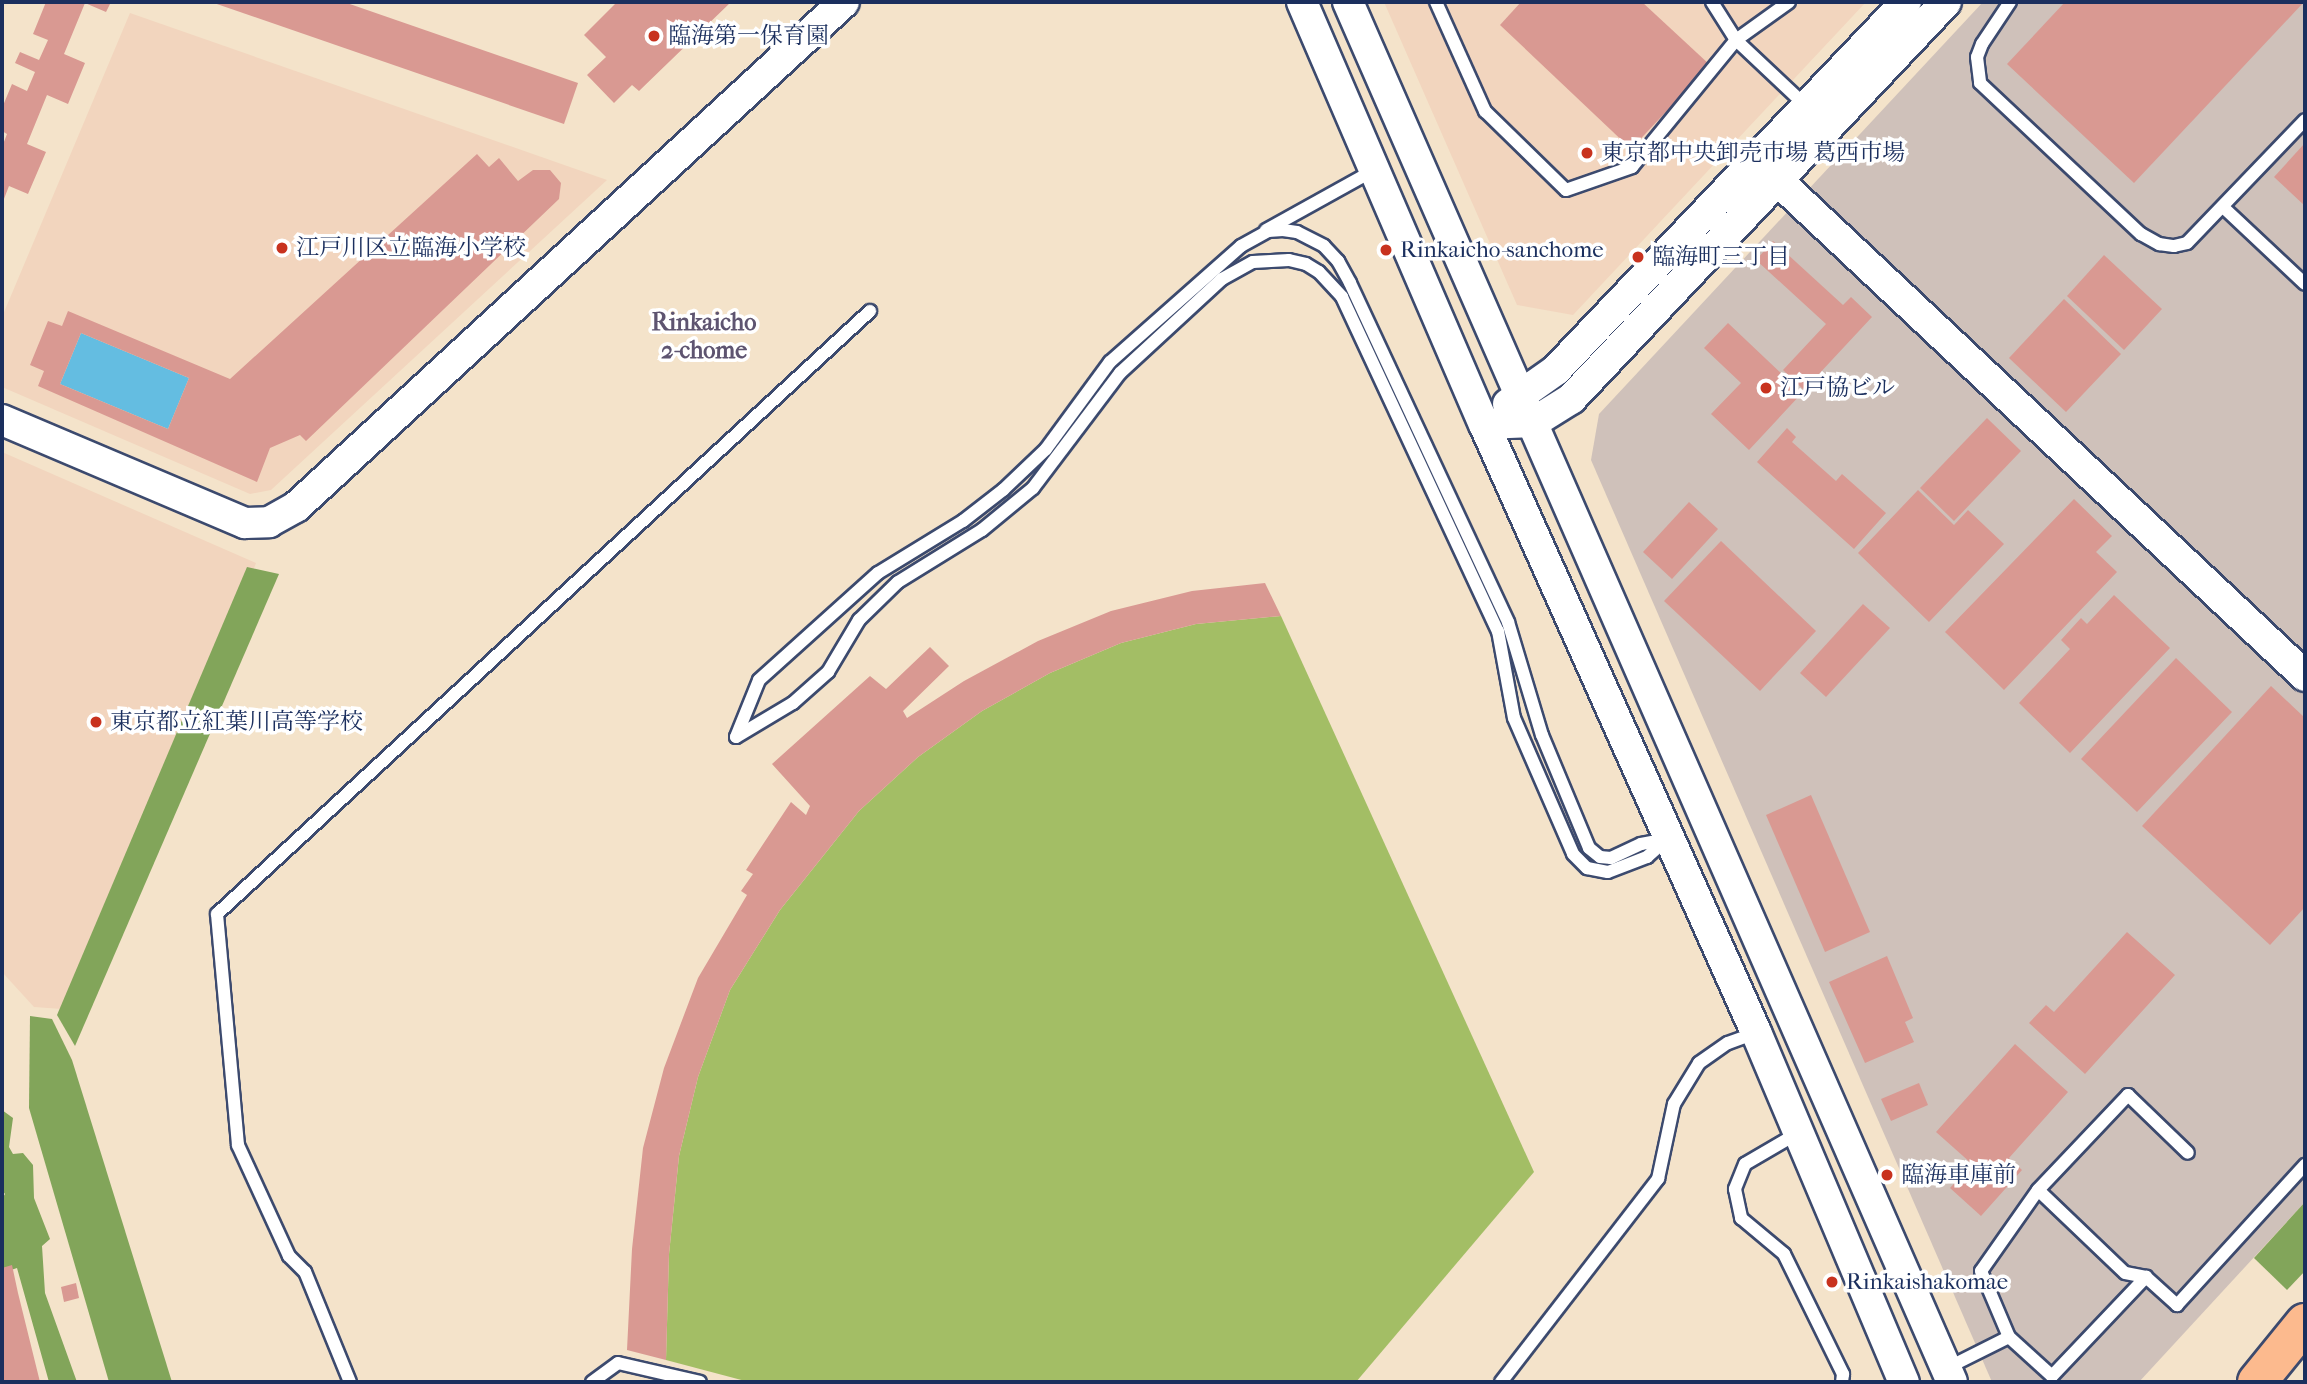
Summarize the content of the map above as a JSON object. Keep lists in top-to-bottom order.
{
  "districts": ["Rinkaicho 2-chome"],
  "places": [
    "臨海第一保育園",
    "東京都中央卸売市場 葛西市場",
    "江戸川区立臨海小学校",
    "Rinkaicho-sanchome",
    "臨海町三丁目",
    "江戸協ビル",
    "東京都立紅葉川高等学校",
    "臨海車庫前",
    "Rinkaishakomae"
  ]
}
